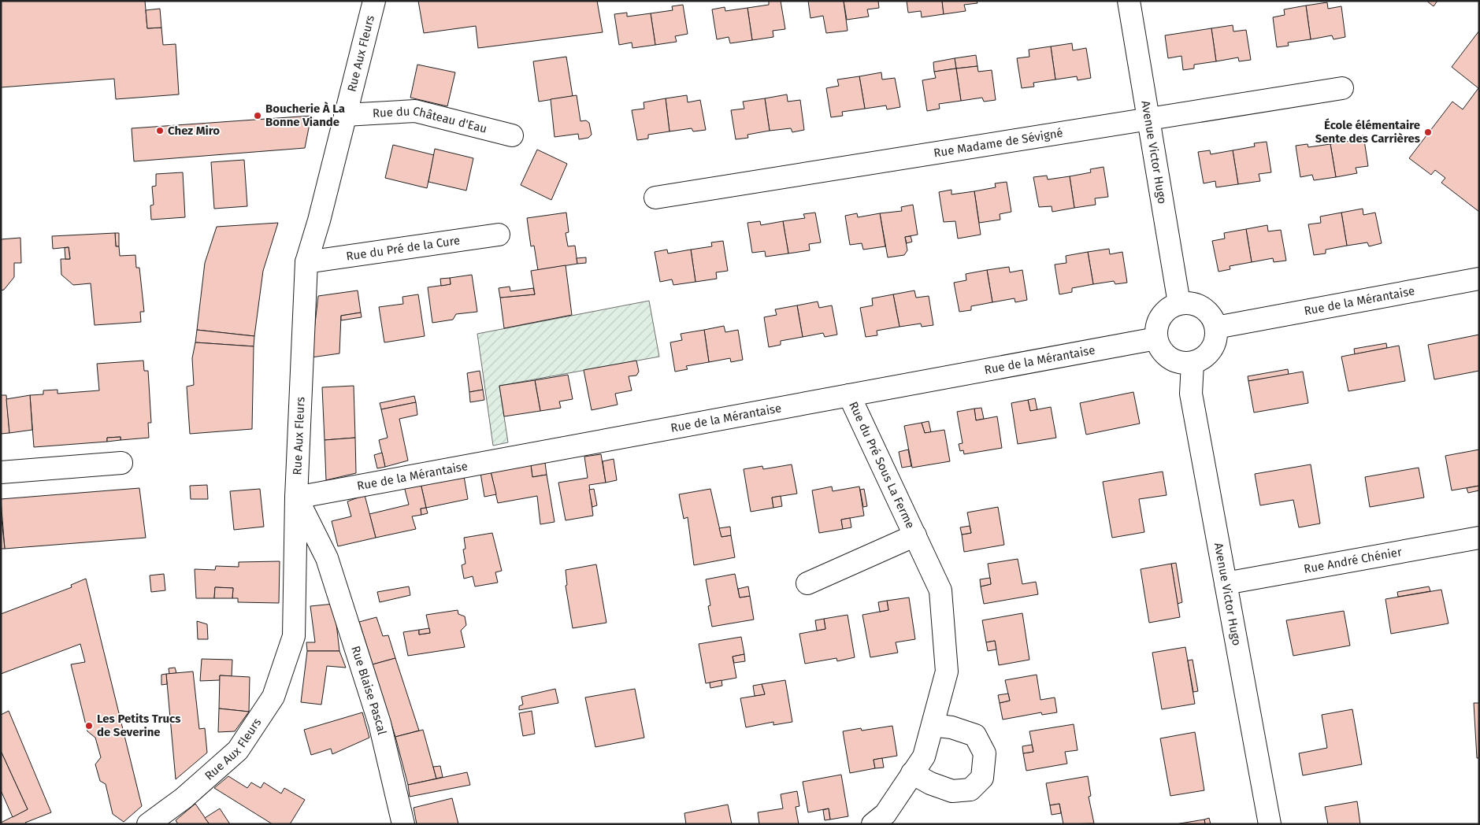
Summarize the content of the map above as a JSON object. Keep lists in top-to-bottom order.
{
  "streets": {
    "street": [
      "Rue Aux Fleurs",
      "Rue du Château d'Eau",
      "Rue Madame de Sévigné",
      "Avenue Victor Hugo",
      "Rue du Pré de la Cure",
      "Rue de la Mérantaise",
      "Rue du Pré Sous La Ferme",
      "Rue André Chénier",
      "Rue Blaise Pascal"
    ]
  },
  "crossings": [
    ["Rue Aux Fleurs", "Rue du Château d'Eau"],
    ["Rue Aux Fleurs", "Rue du Pré de la Cure"],
    ["Rue Aux Fleurs", "Rue de la Mérantaise"],
    ["Rue Aux Fleurs", "Rue Blaise Pascal"],
    ["Rue Madame de Sévigné", "Avenue Victor Hugo"],
    ["Avenue Victor Hugo", "Rue de la Mérantaise"],
    ["Avenue Victor Hugo", "Rue André Chénier"],
    ["Rue de la Mérantaise", "Rue du Pré Sous La Ferme"],
    ["Rue de la Mérantaise", "Rue Blaise Pascal"]
  ],
  "places": [
    "Boucherie À La Bonne Viande",
    "Chez Miro",
    "École élémentaire Sente des Carrières",
    "Les Petits Trucs de Severine"
  ]
}
